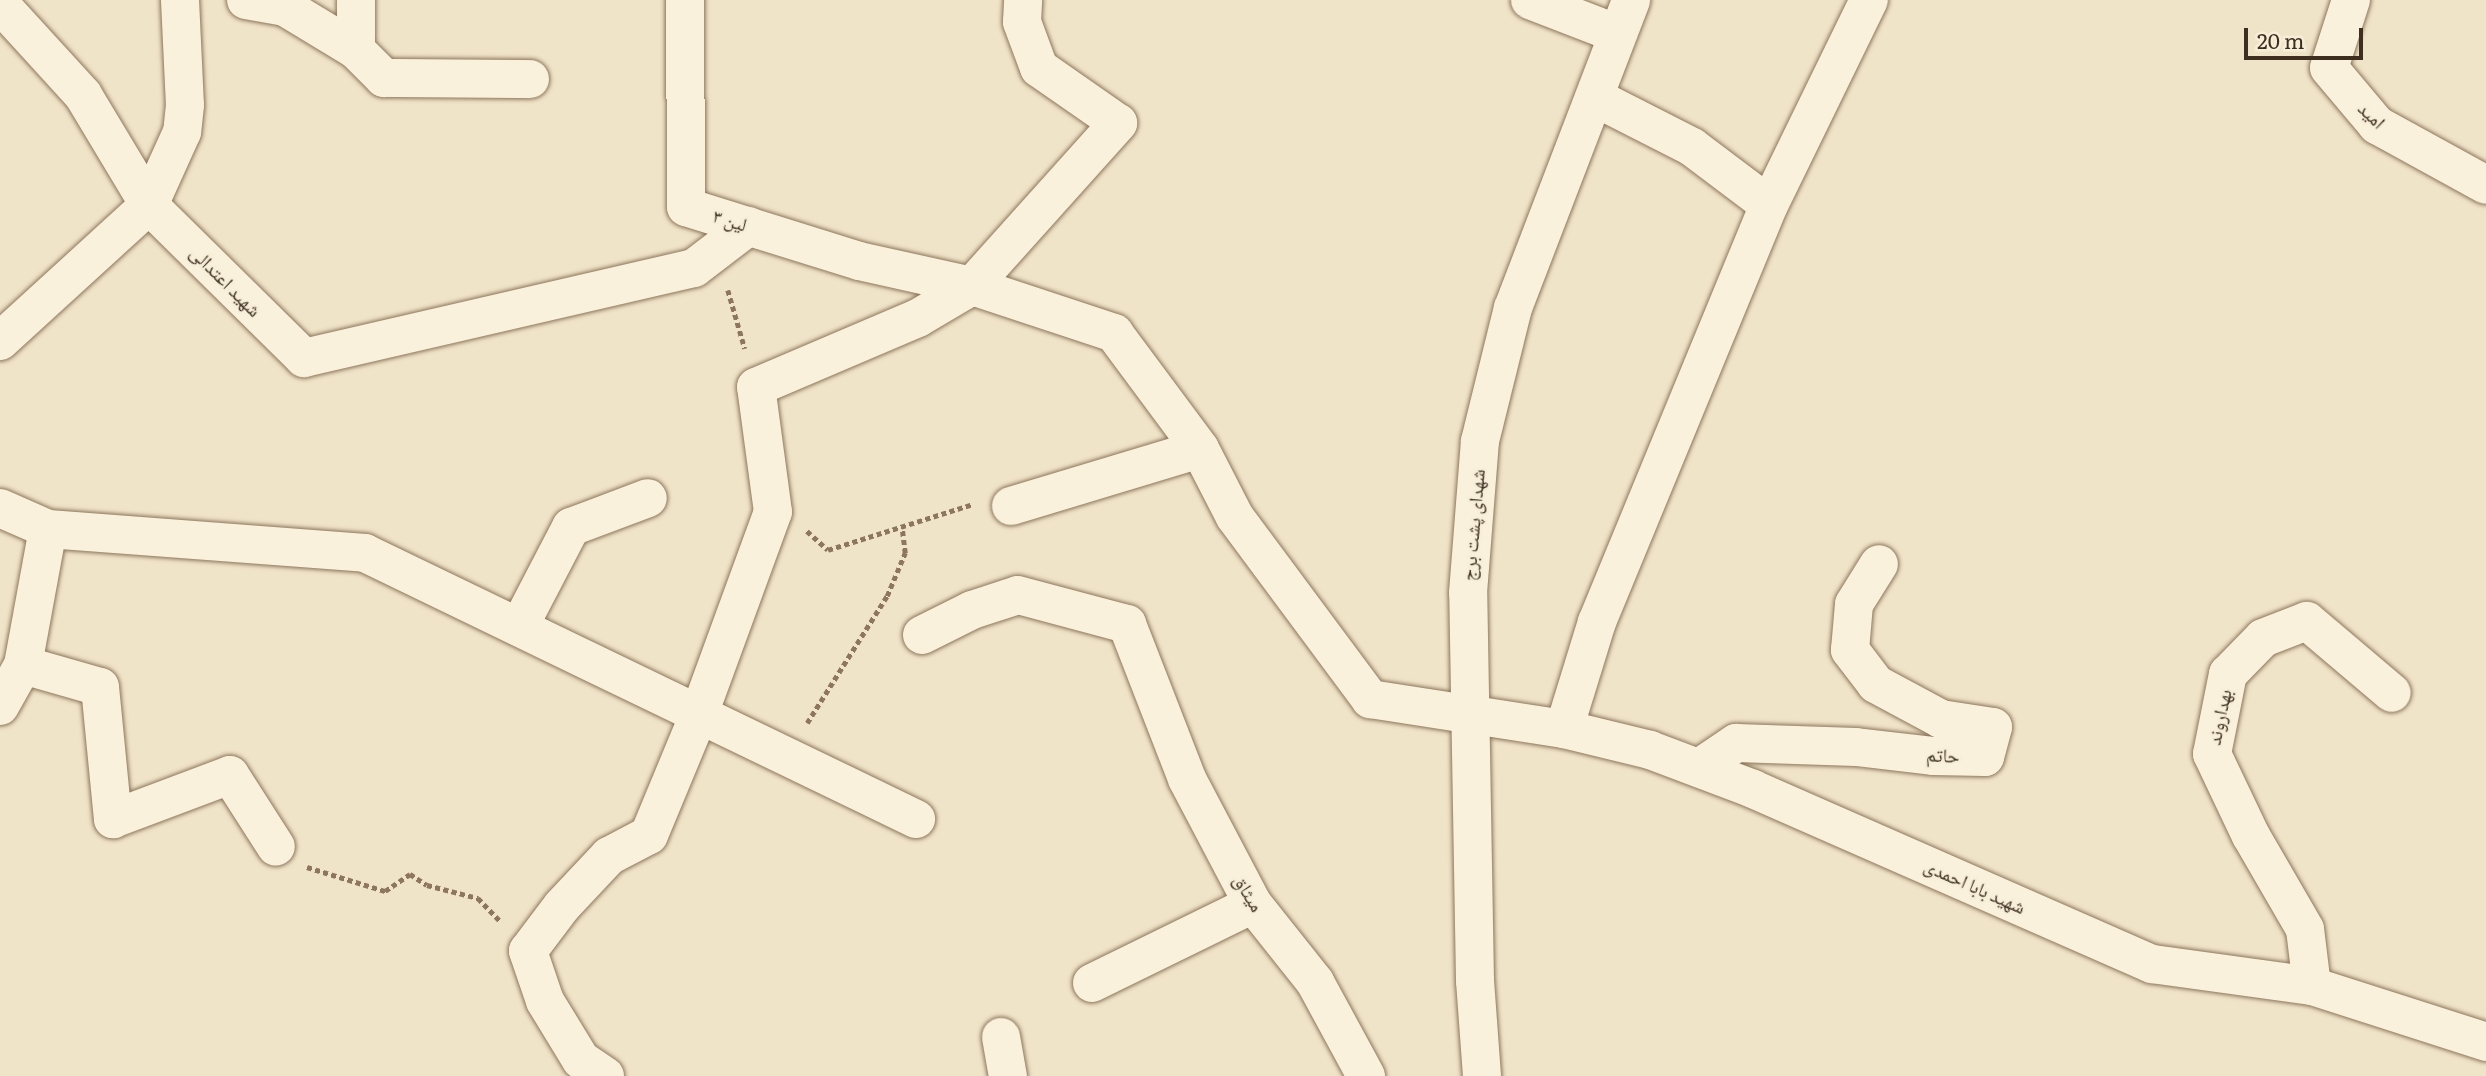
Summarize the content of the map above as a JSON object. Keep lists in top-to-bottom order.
{
  "streets": {
    "street": [
      "امید",
      "لین ۳",
      "شهید اعتدالی",
      "شهدای پشت برج",
      "بهداروند",
      "حاتم",
      "شهید بابا احمدی",
      "میثاق"
    ]
  },
  "crossings": [
    ["لین ۳", "شهید بابا احمدی"],
    ["شهدای پشت برج", "شهید بابا احمدی"],
    ["بهداروند", "شهید بابا احمدی"],
    ["حاتم", "شهید بابا احمدی"]
  ],
  "scale_bar": "20 m"
}
